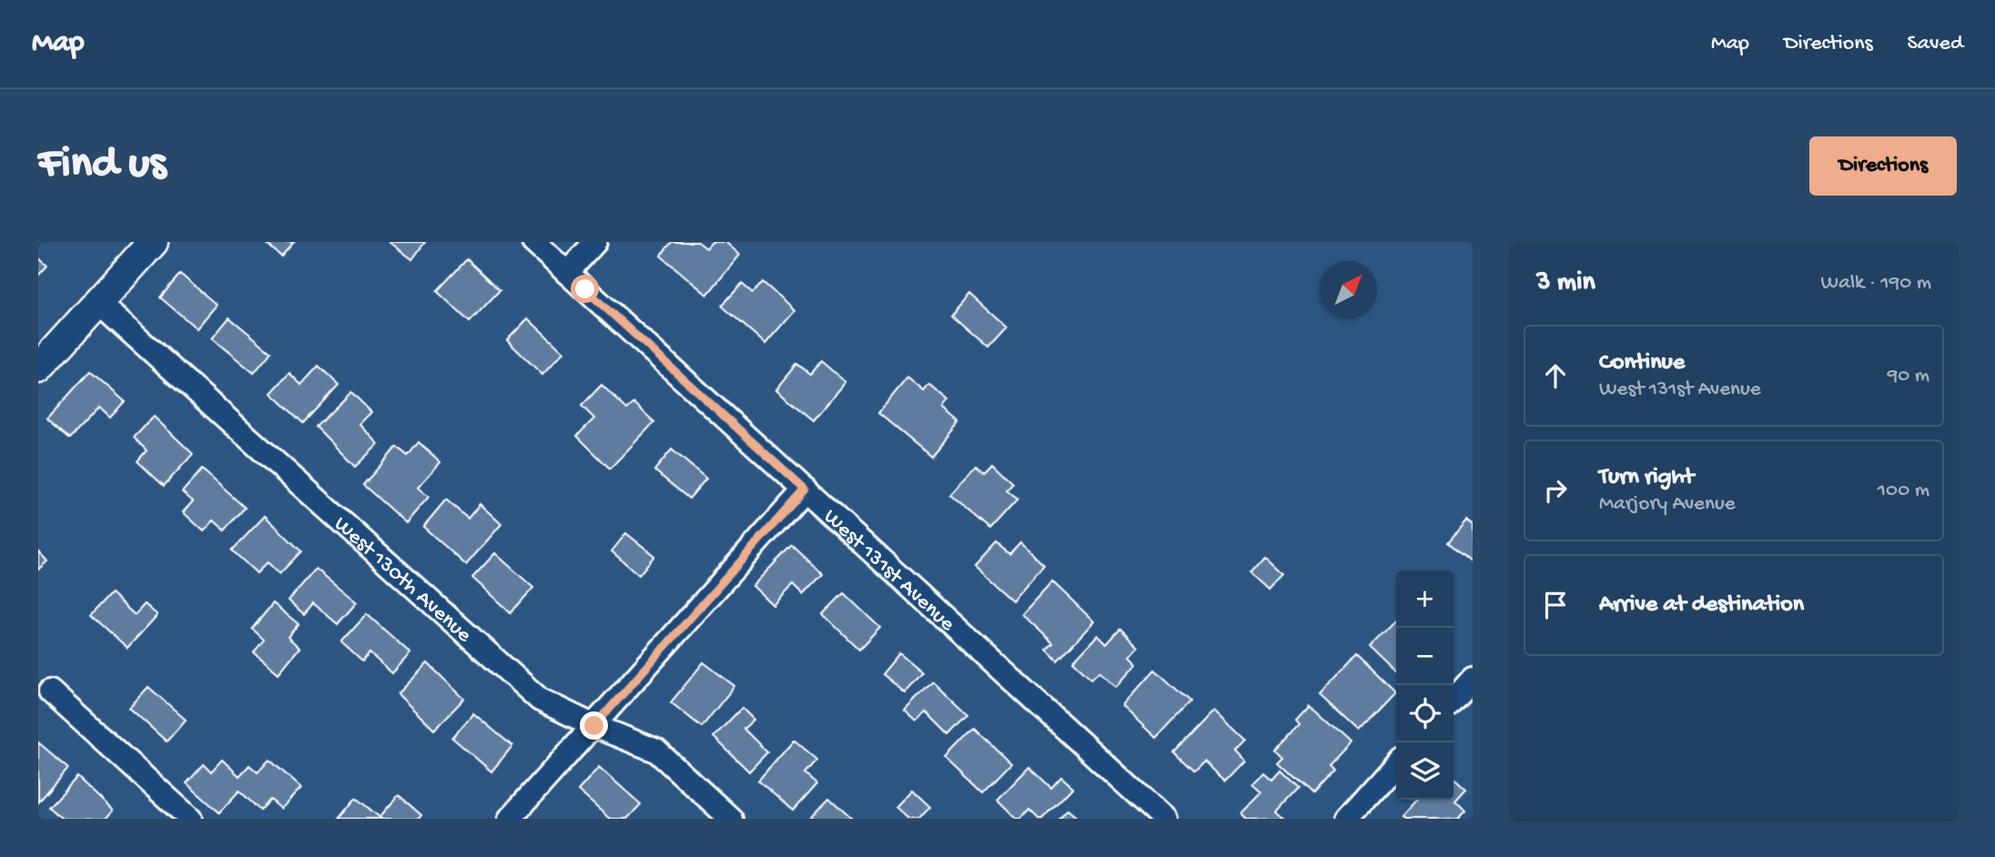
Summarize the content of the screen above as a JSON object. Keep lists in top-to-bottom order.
{
  "streets": {
    "street": ["West 131st Avenue", "West 130th Avenue"]
  },
  "north": "top right",
  "page": {
    "header": "Map",
    "nav": ["Map", "Directions", "Saved"],
    "buttons": "Directions",
    "title": "Find us",
    "heading": ["3 min", "Walk · 190 m"],
    "list": [
      ["Continue", "West 131st Avenue", "90 m"],
      ["Turn right", "Marjory Avenue", "100 m"],
      "Arrive at destination"
    ],
    "map_buttons": ["+", "−"]
  }
}
